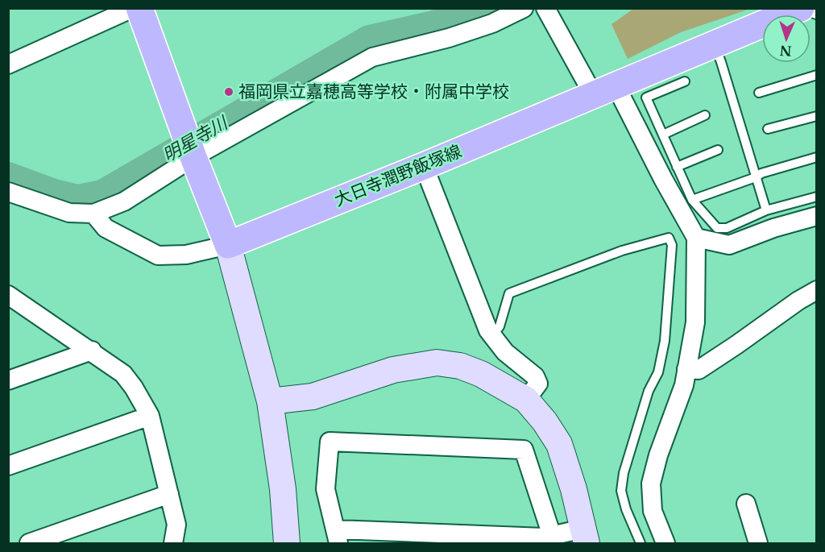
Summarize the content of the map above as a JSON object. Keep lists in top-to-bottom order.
{
  "streets": {
    "main road": ["大日寺潤野飯塚線"]
  },
  "water": ["明星寺川"],
  "places": ["福岡県立嘉穂高等学校・附属中学校"],
  "north": "bottom"
}
